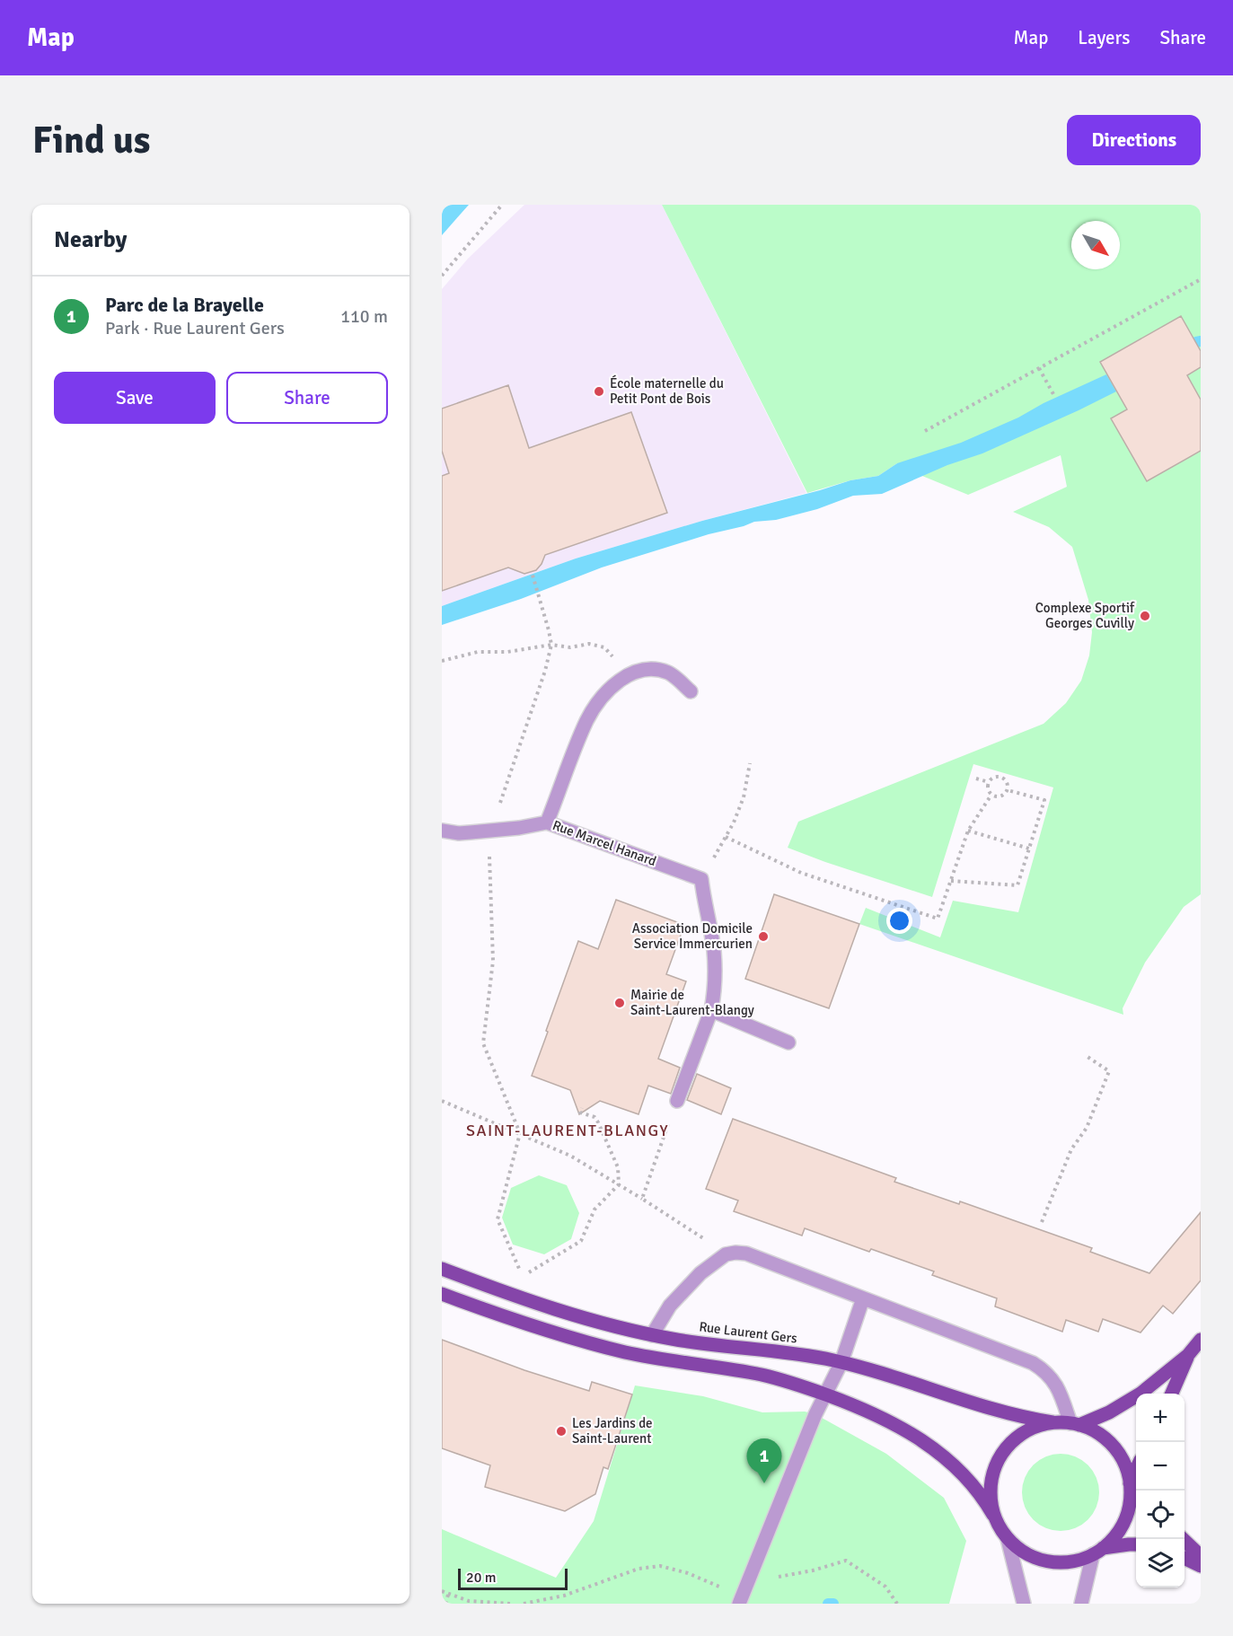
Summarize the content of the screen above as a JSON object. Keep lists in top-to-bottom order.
{
  "streets": {
    "main road": ["Rue Laurent Gers"],
    "street": ["Rue Marcel Hanard"]
  },
  "districts": ["SAINT-LAURENT-BLANGY"],
  "places": [
    "École maternelle du Petit Pont de Bois",
    "Complexe Sportif Georges Cuvilly",
    "Association Domicile Service Immercurien",
    "Mairie de Saint-Laurent-Blangy",
    "Les Jardins de Saint-Laurent"
  ],
  "scale_bar": "20 m",
  "north": "bottom right",
  "page": {
    "header": "Map",
    "nav": ["Map", "Layers", "Share"],
    "buttons": [
      "Directions",
      ["Save", "Share"]
    ],
    "title": "Find us",
    "heading": "Nearby",
    "list": [
      {
        "mark": "1",
        "name": "Parc de la Brayelle",
        "note": "Park · Rue Laurent Gers",
        "value": "110 m"
      }
    ],
    "map_buttons": ["+", "−"],
    "pins": "1",
    "scale": "20 m"
  }
}
